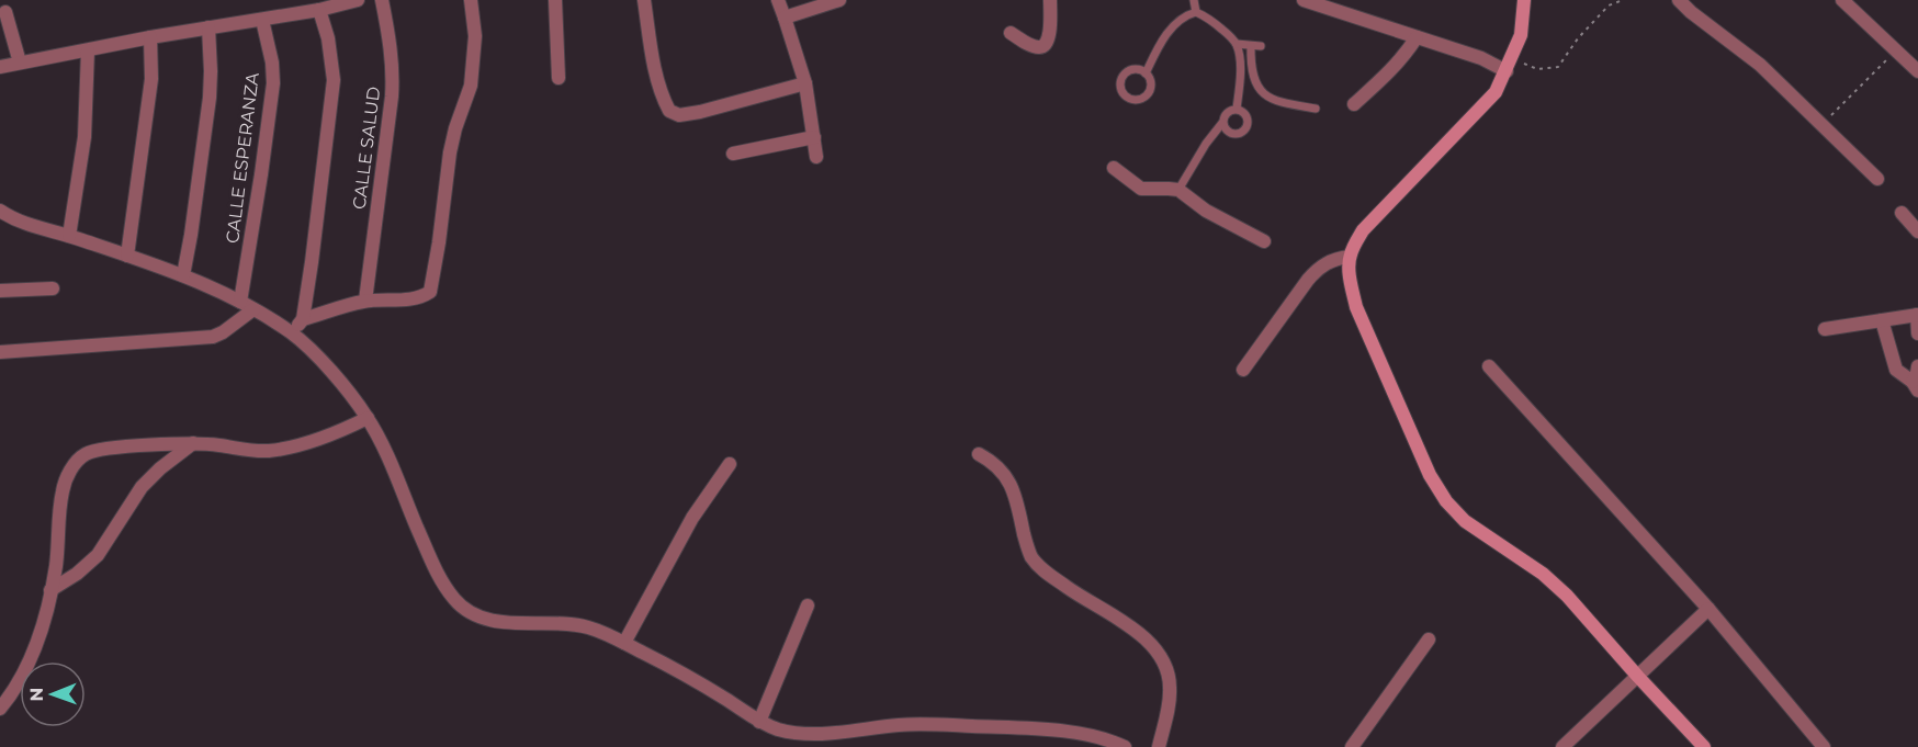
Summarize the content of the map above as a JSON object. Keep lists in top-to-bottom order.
{
  "streets": {
    "street": ["CALLE SALUD", "CALLE ESPERANZA"]
  },
  "north": "left"
}
